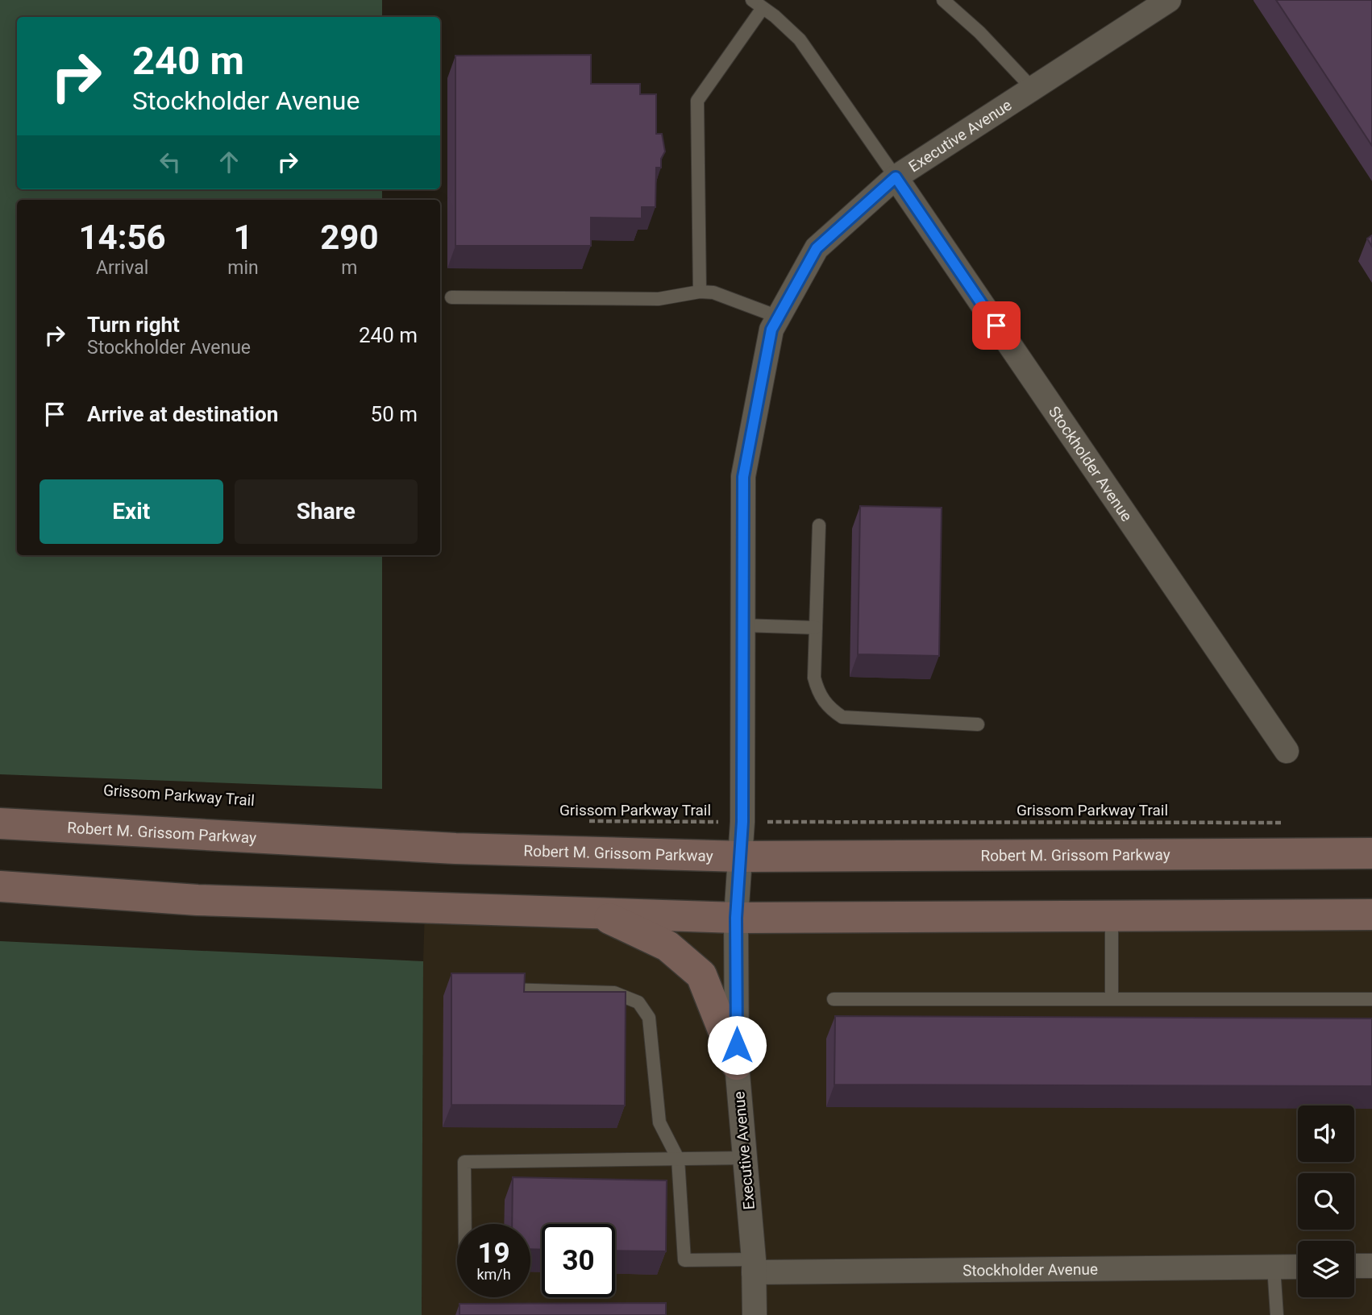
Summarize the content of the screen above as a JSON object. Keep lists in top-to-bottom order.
{
  "streets": {
    "main road": ["Robert M. Grissom Parkway"],
    "street": ["Executive Avenue", "Stockholder Avenue"],
    "path": ["Grissom Parkway Trail"]
  },
  "crossings": [
    ["Executive Avenue", "Stockholder Avenue"],
    ["Executive Avenue", "Grissom Parkway Trail"],
    ["Executive Avenue", "Robert M. Grissom Parkway"]
  ],
  "page": {
    "turn": ["240 m", "Stockholder Avenue"],
    "eta": [
      "14:56",
      "Arrival",
      "1",
      "min",
      "290",
      "m"
    ],
    "list": [
      {
        "name": "Turn right",
        "note": "Stockholder Avenue",
        "value": "240 m"
      },
      {
        "name": "Arrive at destination",
        "value": "50 m"
      }
    ],
    "buttons": ["Exit", "Share"],
    "speed": "19 km/h",
    "limit": "30"
  }
}
